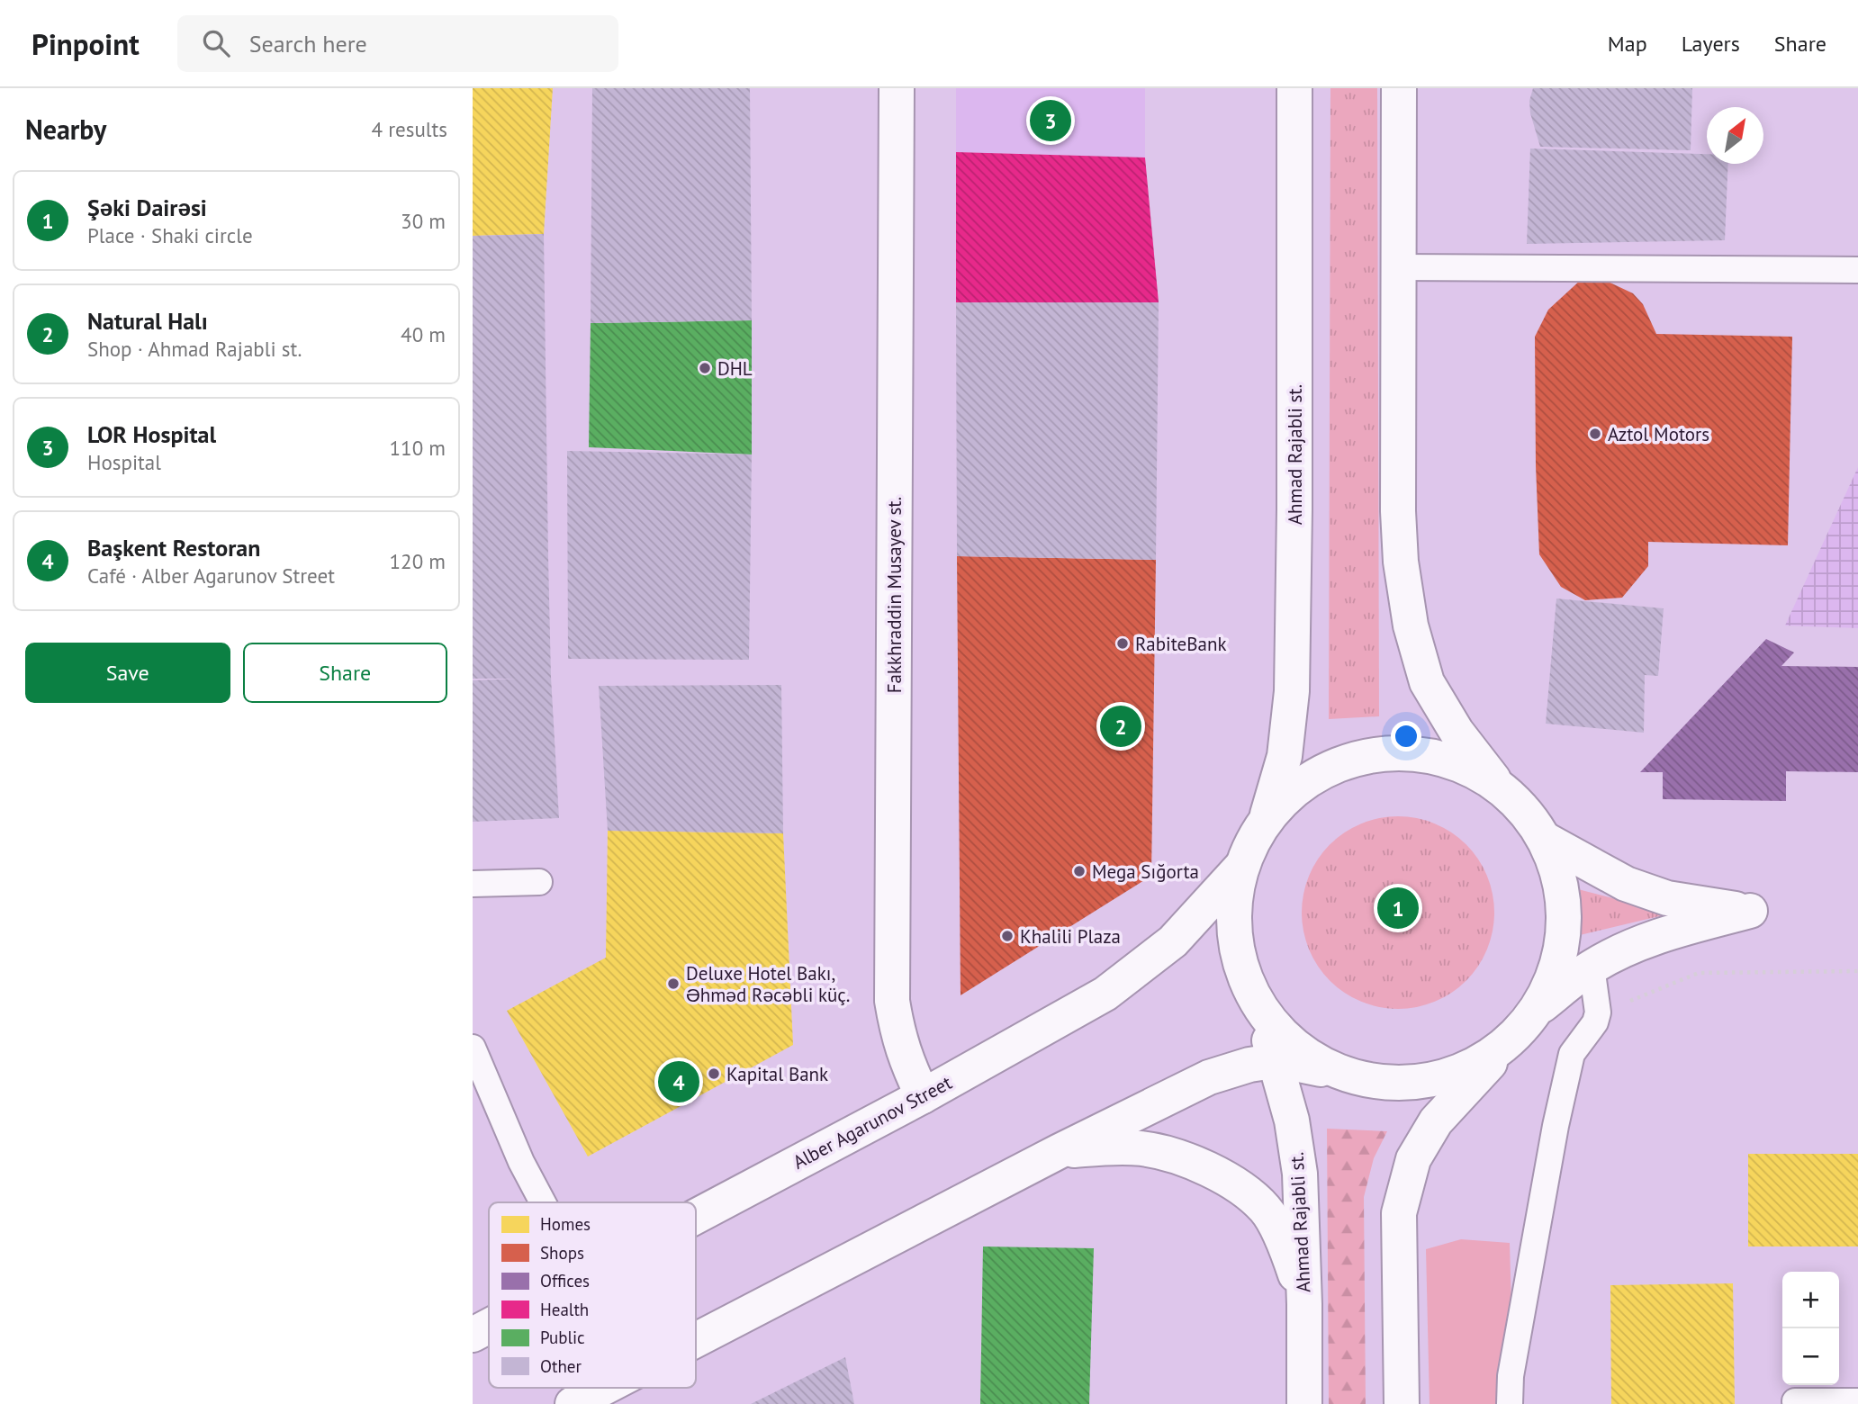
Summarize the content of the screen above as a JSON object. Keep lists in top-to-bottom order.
{
  "streets": {
    "main road": ["Ahmad Rajabli st.", "Fakkhraddin Musayev st.", "Alber Agarunov Street"]
  },
  "crossings": [
    ["Fakkhraddin Musayev st.", "Alber Agarunov Street"]
  ],
  "places": [
    "DHL",
    "Aztol Motors",
    "RabiteBank",
    "Mega Sığorta",
    "Khalili Plaza",
    "Deluxe Hotel Bakı, Əhməd Rəcəbli küç.",
    "Kapital Bank"
  ],
  "legend": [
    "Homes",
    "Shops",
    "Offices",
    "Health",
    "Public",
    "Other"
  ],
  "north": "top right",
  "page": {
    "header": "Pinpoint",
    "search": "Search here",
    "nav": ["Map", "Layers", "Share"],
    "heading": ["Nearby", "4 results"],
    "pins": [
      "3",
      "2",
      "1",
      "4"
    ],
    "list": [
      {
        "mark": "1",
        "name": "Şəki Dairəsi",
        "note": "Place · Shaki circle",
        "value": "30 m"
      },
      {
        "mark": "2",
        "name": "Natural Halı",
        "note": "Shop · Ahmad Rajabli st.",
        "value": "40 m"
      },
      {
        "mark": "3",
        "name": "LOR Hospital",
        "note": "Hospital",
        "value": "110 m"
      },
      {
        "mark": "4",
        "name": "Başkent Restoran",
        "note": "Café · Alber Agarunov Street",
        "value": "120 m"
      }
    ],
    "buttons": ["Save", "Share"],
    "map_buttons": ["+", "−"]
  }
}
